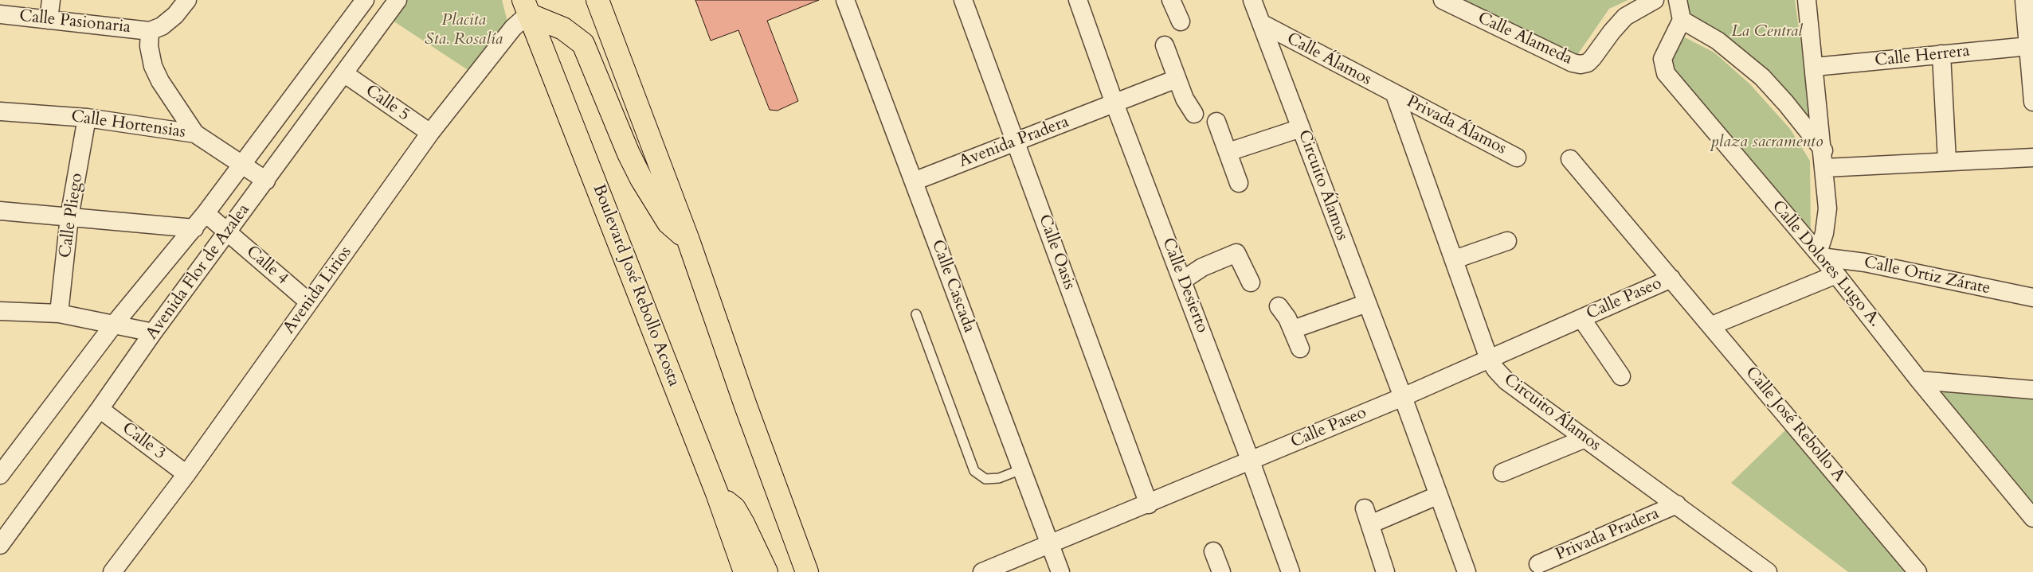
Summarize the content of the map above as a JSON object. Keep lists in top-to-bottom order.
{
  "streets": {
    "main road": ["Boulevard José Rebollo Acosta"],
    "street": [
      "Calle Pasionaria",
      "Calle Alameda",
      "Calle Herrera",
      "Calle Álamos",
      "Calle 5",
      "Calle Hortensias",
      "Privada Álamos",
      "Avenida Pradera",
      "Circuito Álamos",
      "Calle Pliego",
      "Calle Oasis",
      "Calle Dolores Lugo A.",
      "Calle 4",
      "Avenida Flor de Azalea",
      "Calle Ortiz Zárate",
      "Calle Desierto",
      "Calle Cascada",
      "Avenida Lirios",
      "Calle Paseo",
      "Calle José Rebollo A",
      "Calle 3",
      "Privada Pradera"
    ]
  },
  "crossings": [
    ["Calle Álamos", "Privada Álamos"],
    ["Calle Álamos", "Circuito Álamos"],
    ["Calle 5", "Avenida Flor de Azalea"],
    ["Calle 5", "Avenida Lirios"],
    ["Calle Hortensias", "Calle Pliego"],
    ["Calle Hortensias", "Avenida Flor de Azalea"],
    ["Privada Álamos", "Circuito Álamos"],
    ["Avenida Pradera", "Calle Oasis"],
    ["Avenida Pradera", "Calle Desierto"],
    ["Avenida Pradera", "Calle Cascada"],
    ["Circuito Álamos", "Calle Paseo"],
    ["Circuito Álamos", "Privada Pradera"],
    ["Calle Oasis", "Calle Paseo"],
    ["Calle Dolores Lugo A.", "Calle Ortiz Zárate"],
    ["Calle 4", "Avenida Flor de Azalea"],
    ["Calle 4", "Avenida Lirios"],
    ["Avenida Flor de Azalea", "Calle 3"],
    ["Boulevard José Rebollo Acosta", "Avenida Lirios"],
    ["Calle Desierto", "Calle Paseo"],
    ["Calle Cascada", "Calle Paseo"],
    ["Avenida Lirios", "Calle 3"],
    ["Calle Paseo", "Calle José Rebollo A"]
  ],
  "parks": ["Placita Sta. Rosalía", "La Central", "plaza sacramento"]
}
